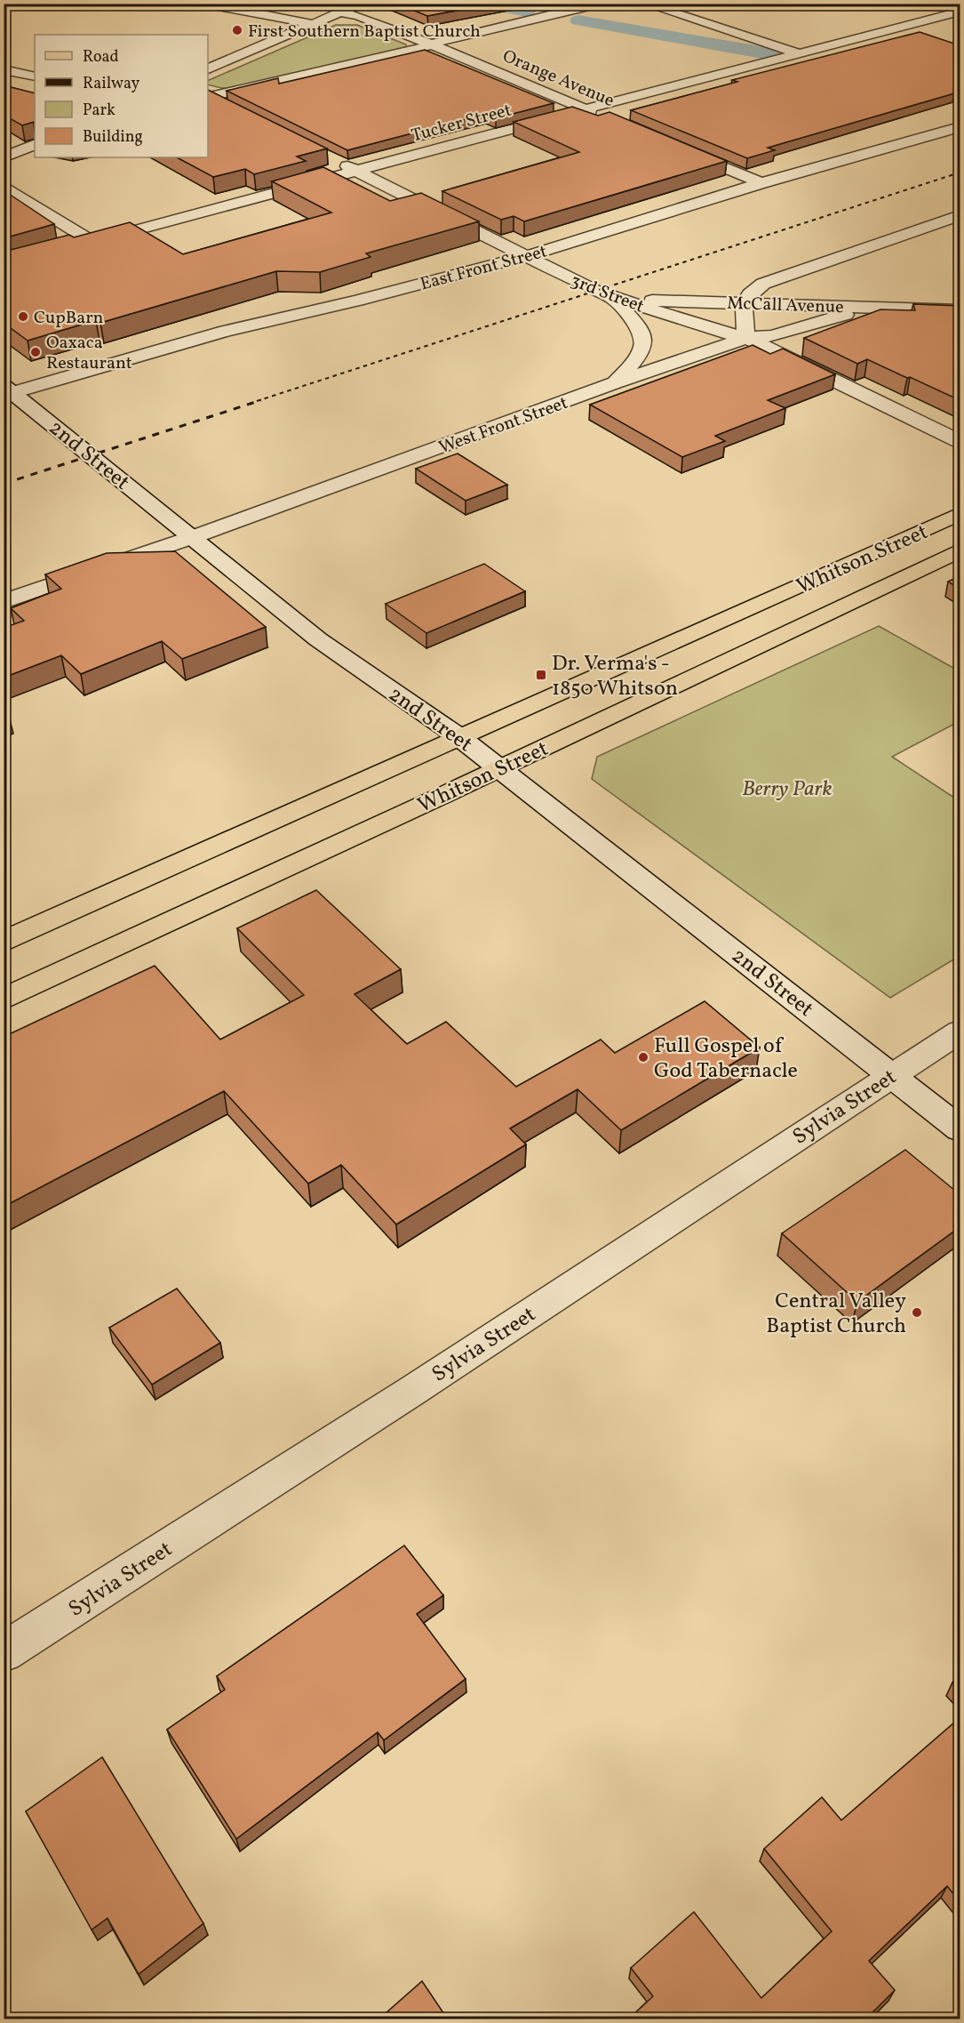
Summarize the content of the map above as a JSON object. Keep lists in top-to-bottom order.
{
  "streets": {
    "main road": ["Whitson Street"],
    "street": [
      "Orange Avenue",
      "Tucker Street",
      "East Front Street",
      "3rd Street",
      "McCall Avenue",
      "West Front Street",
      "2nd Street",
      "Sylvia Street"
    ]
  },
  "crossings": [
    ["Orange Avenue", "Tucker Street"],
    ["Tucker Street", "3rd Street"],
    ["East Front Street", "3rd Street"],
    ["East Front Street", "2nd Street"],
    ["3rd Street", "McCall Avenue"],
    ["3rd Street", "West Front Street"],
    ["West Front Street", "2nd Street"],
    ["2nd Street", "Whitson Street"],
    ["2nd Street", "Sylvia Street"]
  ],
  "parks": ["Berry Park"],
  "places": {
    "other": [
      "First Southern Baptist Church",
      "CupBarn",
      "Oaxaca Restaurant",
      "Full Gospel of God Tabernacle",
      "Central Valley Baptist Church"
    ],
    "transit": ["Dr. Verma's - 1850 Whitson"]
  },
  "legend": [
    "Road",
    "Railway",
    "Park",
    "Building"
  ]
}
